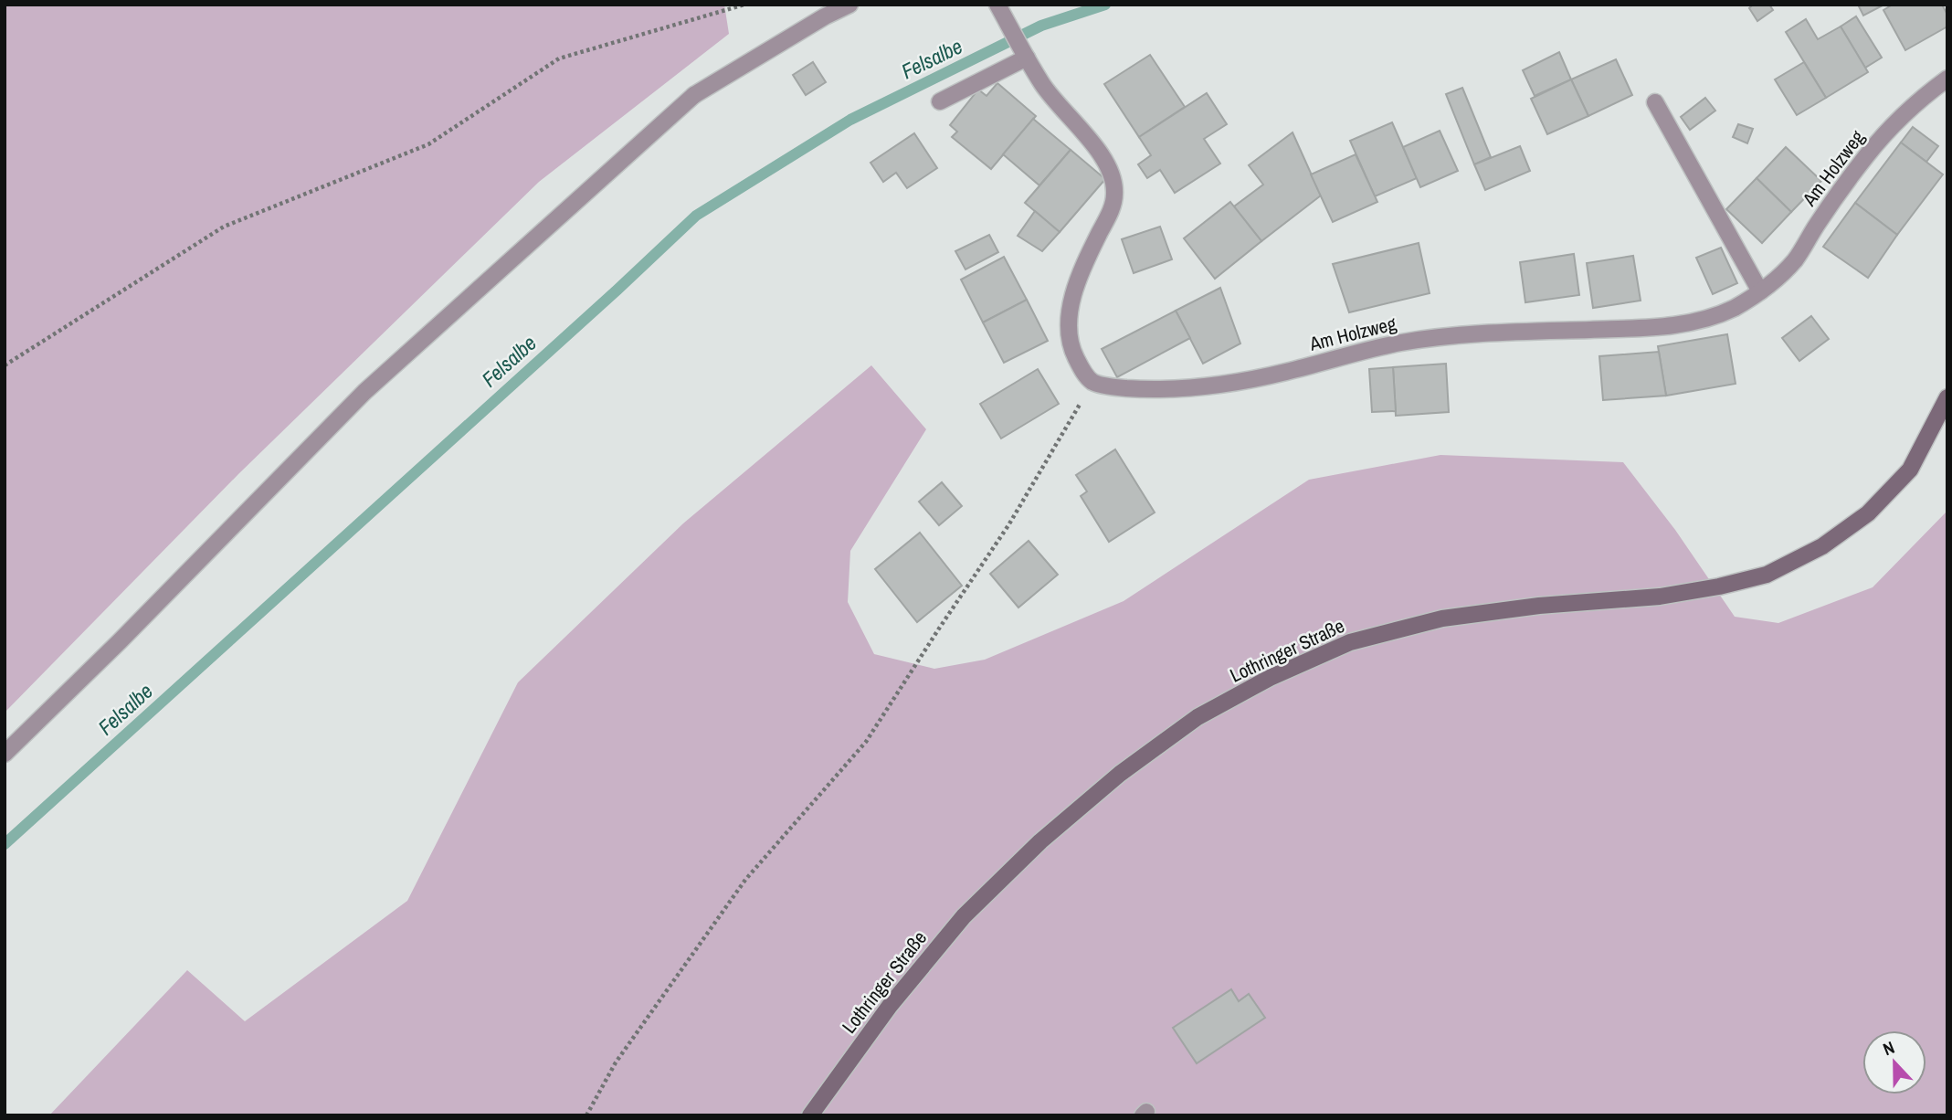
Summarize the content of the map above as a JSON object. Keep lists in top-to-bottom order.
{
  "streets": {
    "main road": ["Lothringer Straße"],
    "street": ["Am Holzweg"]
  },
  "water": ["Felsalbe"],
  "north": "top"
}
